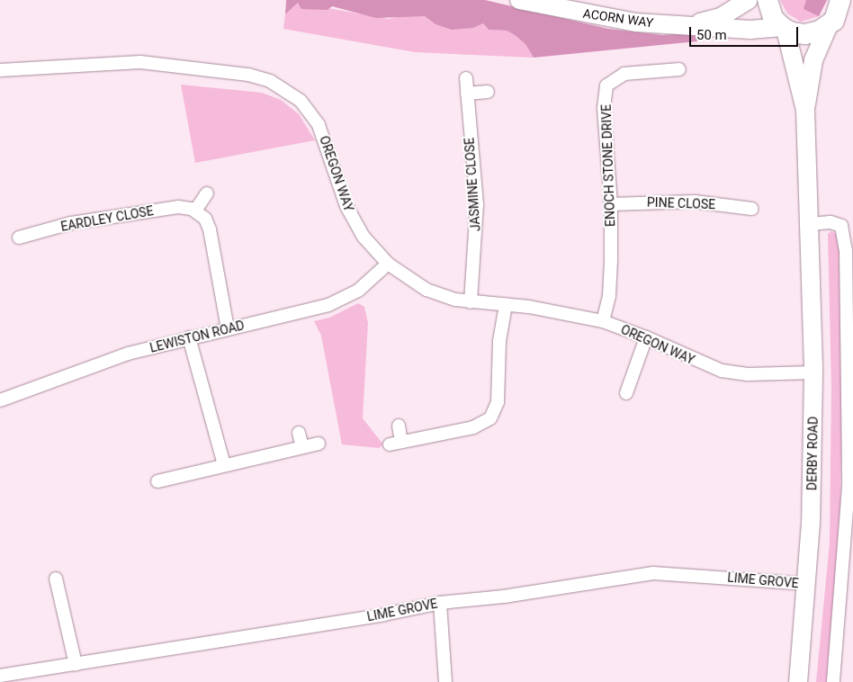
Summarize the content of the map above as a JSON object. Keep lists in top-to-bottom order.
{
  "streets": {
    "street": [
      "ACORN WAY",
      "ENOCH STONE DRIVE",
      "OREGON WAY",
      "JASMINE CLOSE",
      "PINE CLOSE",
      "EARDLEY CLOSE",
      "LEWISTON ROAD",
      "DERBY ROAD",
      "LIME GROVE"
    ]
  },
  "crossings": [
    ["ACORN WAY", "DERBY ROAD"],
    ["ENOCH STONE DRIVE", "OREGON WAY"],
    ["ENOCH STONE DRIVE", "PINE CLOSE"],
    ["OREGON WAY", "JASMINE CLOSE"],
    ["OREGON WAY", "LEWISTON ROAD"],
    ["OREGON WAY", "DERBY ROAD"],
    ["DERBY ROAD", "LIME GROVE"]
  ],
  "scale_bar": "50 m"
}
